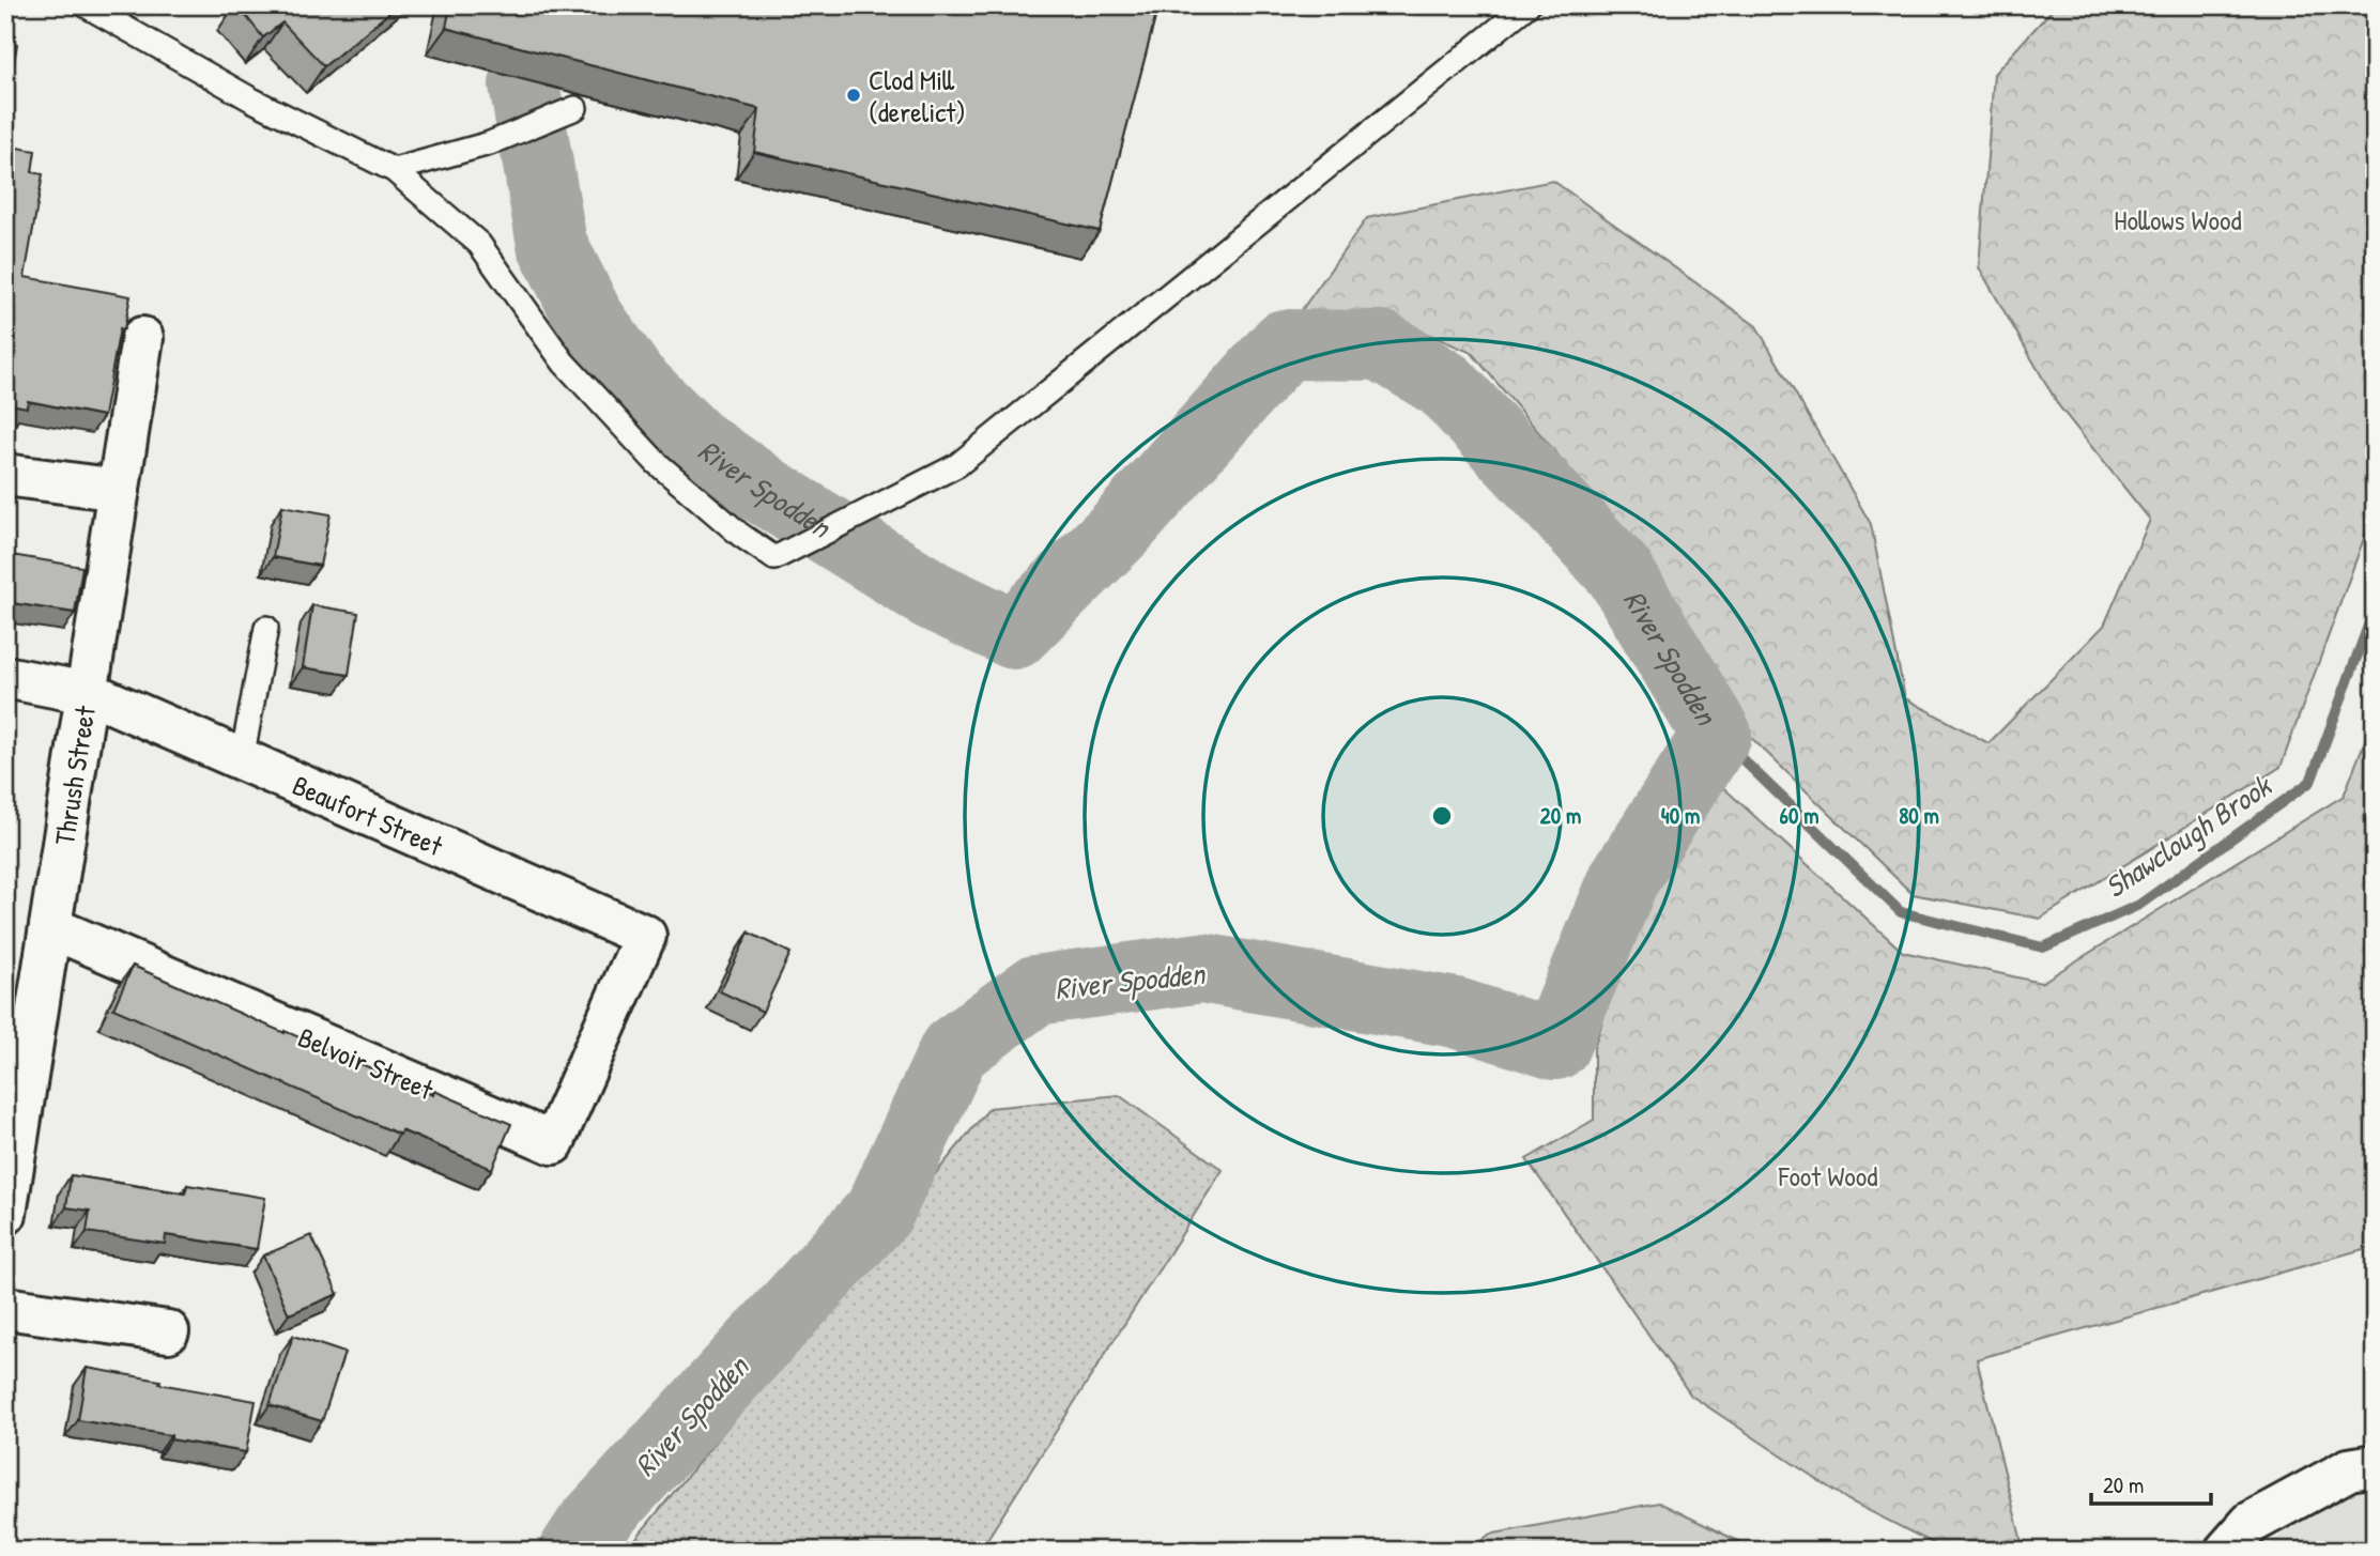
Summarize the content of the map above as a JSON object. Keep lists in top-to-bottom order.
{
  "streets": {
    "street": ["Thrush Street", "Beaufort Street", "Belvoir Street"]
  },
  "crossings": [
    ["Thrush Street", "Beaufort Street"],
    ["Thrush Street", "Belvoir Street"],
    ["Beaufort Street", "Belvoir Street"]
  ],
  "water": ["River Spodden", "Shawclough Brook"],
  "parks": ["Hollows Wood", "Foot Wood"],
  "places": ["Clod Mill (derelict)"],
  "scale_bar": "20 m",
  "rings": [
    "20 m",
    "40 m",
    "60 m",
    "80 m"
  ]
}
